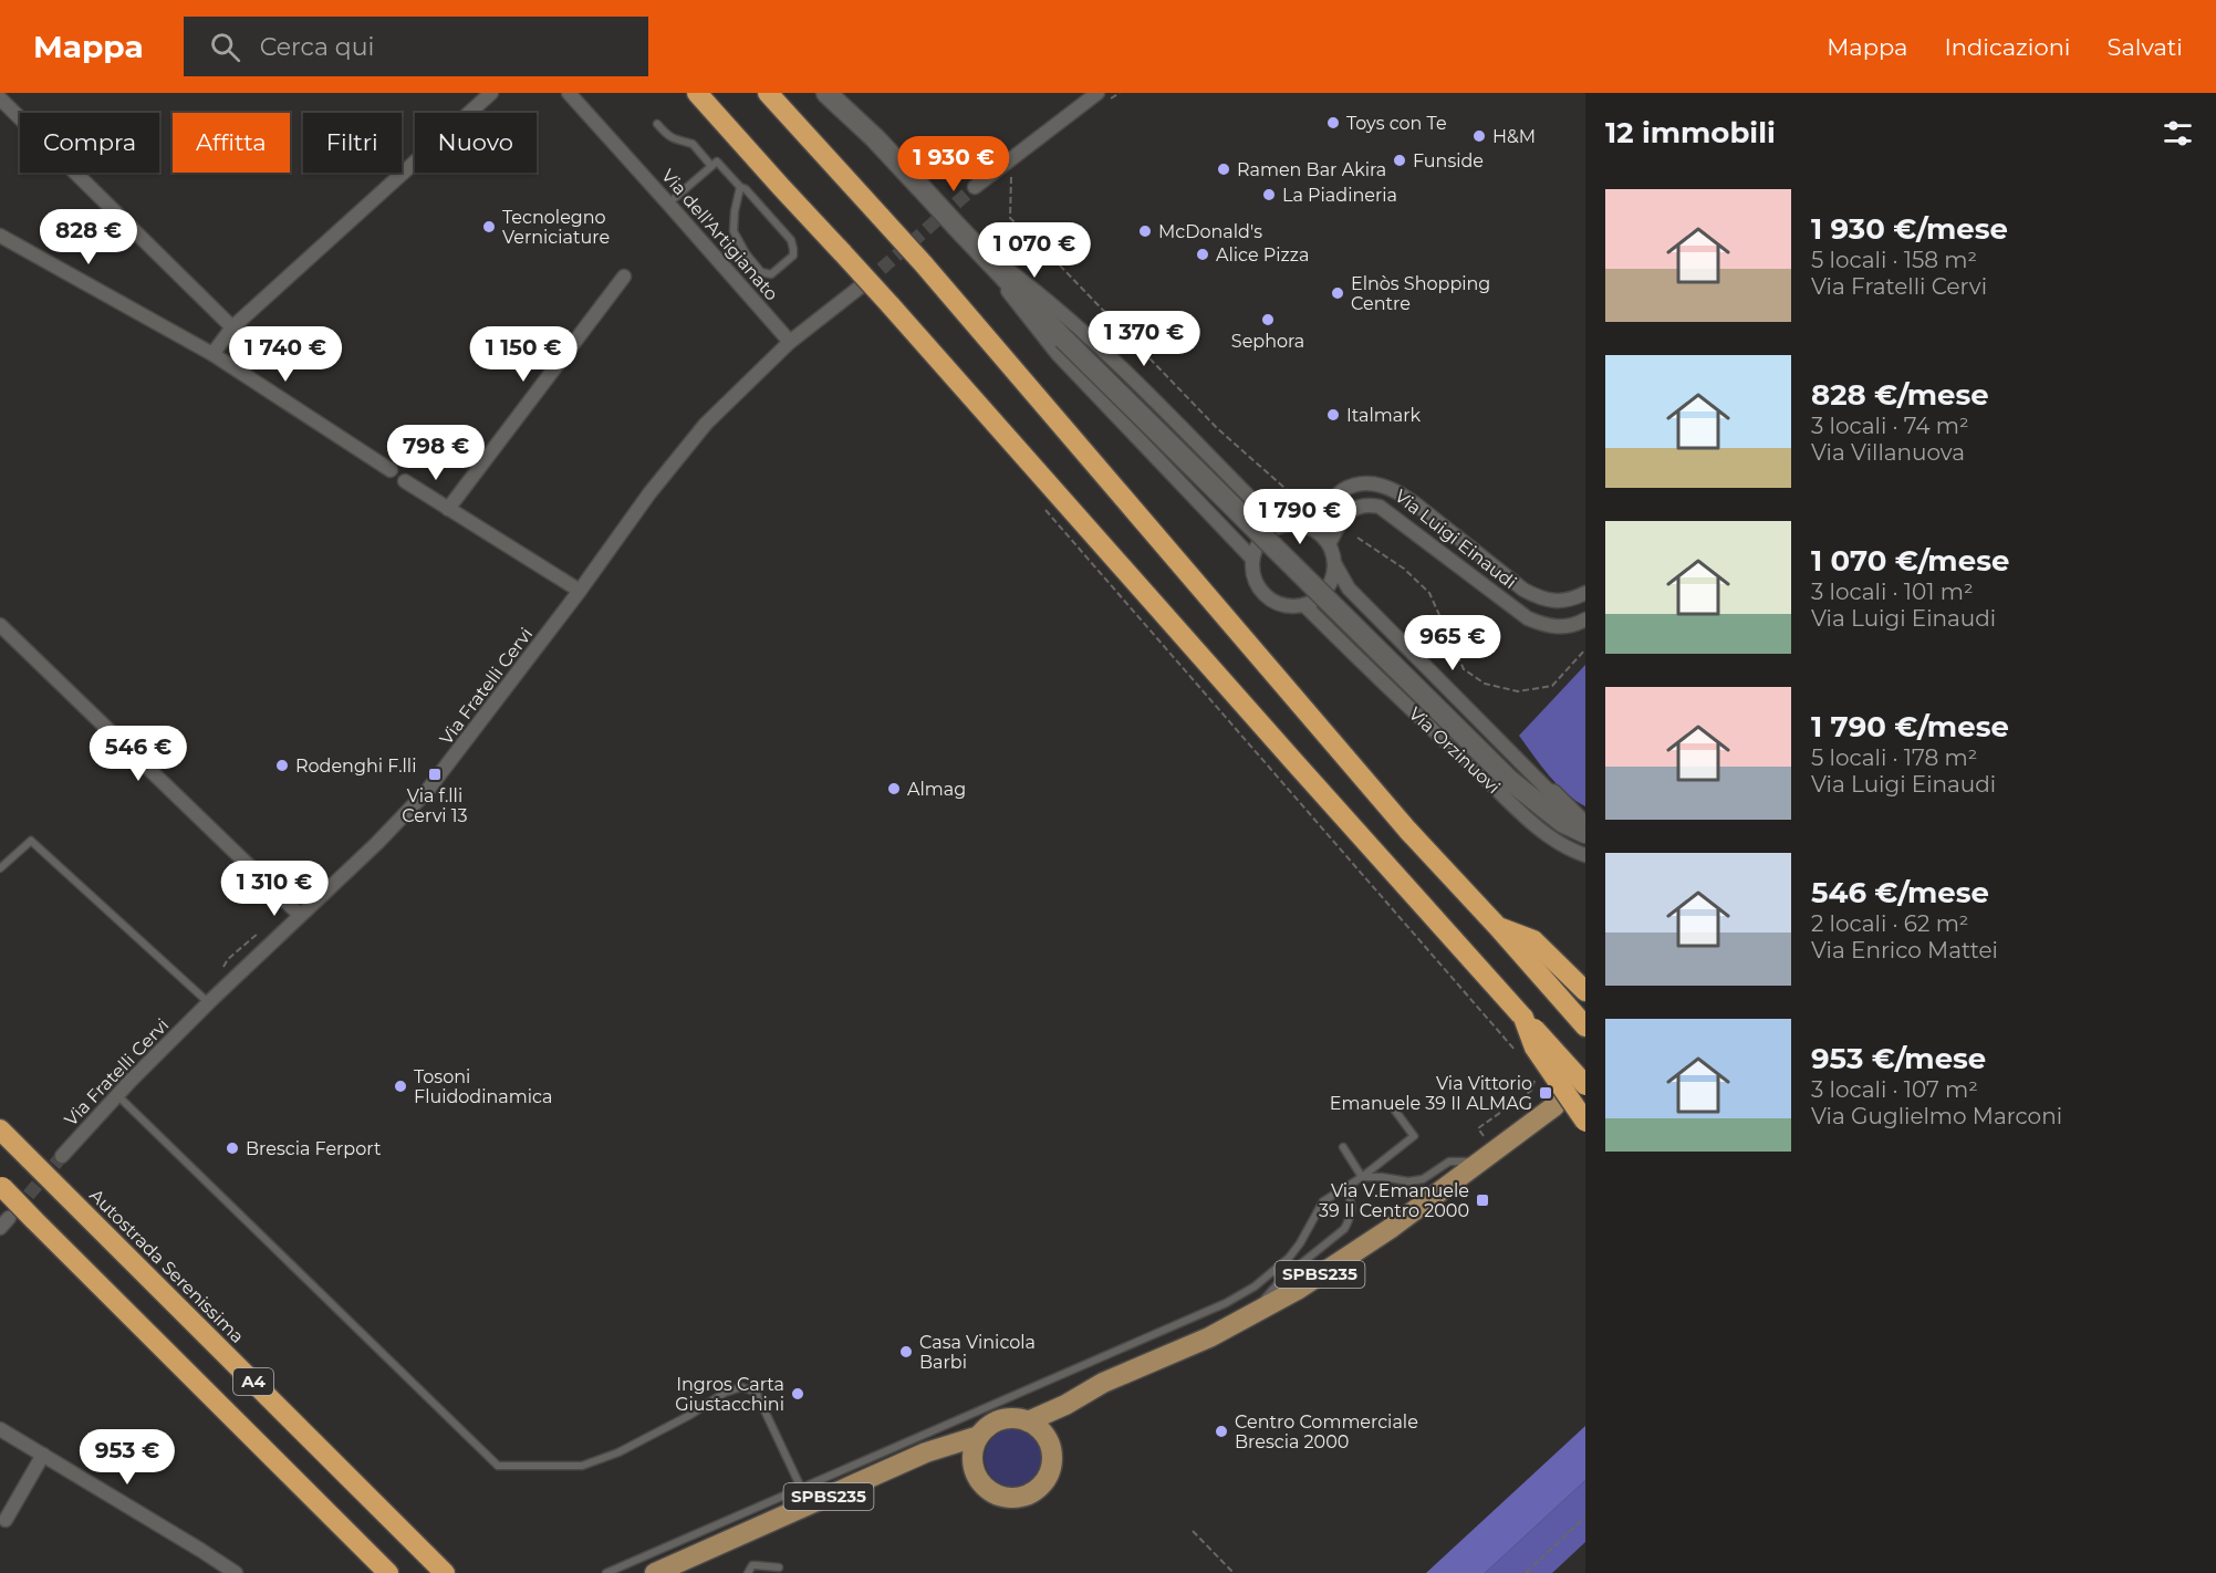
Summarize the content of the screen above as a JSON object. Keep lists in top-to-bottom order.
{
  "streets": {
    "highway": ["Autostrada Serenissima", "A4"],
    "main road": ["SPBS235"],
    "street": [
      "Via dell'Artigianato",
      "Via Luigi Einaudi",
      "Via Fratelli Cervi",
      "Via Orzinuovi"
    ]
  },
  "crossings": [
    ["Via dell'Artigianato", "Via Fratelli Cervi"],
    ["Via Luigi Einaudi", "Via Orzinuovi"]
  ],
  "places": {
    "other": [
      "Toys con Te",
      "H&M",
      "Funside",
      "Ramen Bar Akira",
      "La Piadineria",
      "Tecnolegno Verniciature",
      "McDonald's",
      "Alice Pizza",
      "Elnòs Shopping Centre",
      "Sephora",
      "Italmark",
      "Rodenghi F.lli",
      "Almag",
      "Tosoni Fluidodinamica",
      "Brescia Ferport",
      "Casa Vinicola Barbi",
      "Ingros Carta Giustacchini",
      "Centro Commerciale Brescia 2000"
    ],
    "transit": ["Via f.lli Cervi 13", "Via Vittorio Emanuele 39 II ALMAG", "Via V.Emanuele 39 II Centro 2000"]
  },
  "page": {
    "header": "Mappa",
    "search": "Cerca qui",
    "nav": ["Mappa", "Indicazioni", "Salvati"],
    "heading": "12 immobili",
    "chip": [
      "Compra",
      "Affitta",
      "Filtri",
      "Nuovo"
    ],
    "price": [
      "1 930 €",
      "828 €",
      "1 070 €",
      "1 370 €",
      "1 740 €",
      "1 150 €",
      "798 €",
      "1 790 €",
      "965 €",
      "546 €",
      "1 310 €",
      "953 €"
    ],
    "list": [
      {
        "name": "1 930 €/mese",
        "note": "5 locali · 158 m² · Via Fratelli Cervi"
      },
      {
        "name": "828 €/mese",
        "note": "3 locali · 74 m² · Via Villanuova"
      },
      {
        "name": "1 070 €/mese",
        "note": "3 locali · 101 m² · Via Luigi Einaudi"
      },
      {
        "name": "1 790 €/mese",
        "note": "5 locali · 178 m² · Via Luigi Einaudi"
      },
      {
        "name": "546 €/mese",
        "note": "2 locali · 62 m² · Via Enrico Mattei"
      },
      {
        "name": "953 €/mese",
        "note": "3 locali · 107 m² · Via Guglielmo Marconi"
      }
    ]
  }
}
